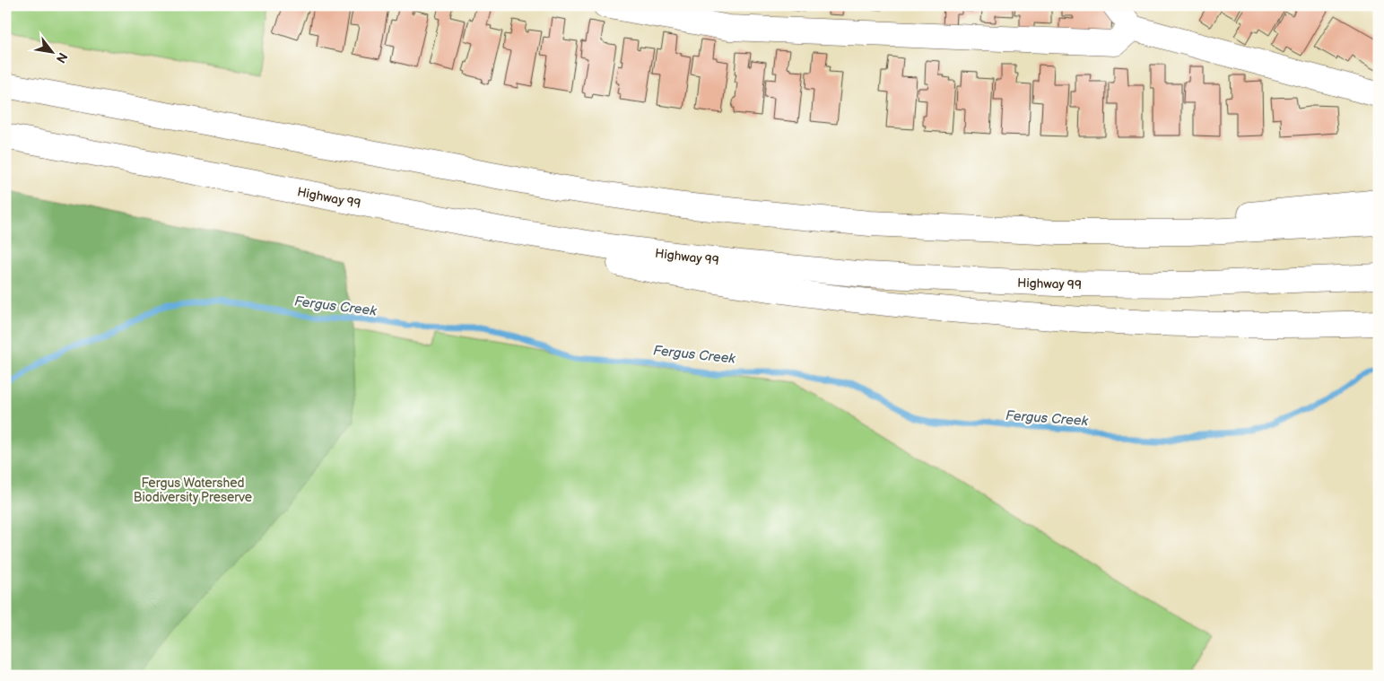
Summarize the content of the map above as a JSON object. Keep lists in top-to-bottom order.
{
  "streets": {
    "main road": ["Highway 99"]
  },
  "water": ["Fergus Creek"],
  "parks": ["Fergus Watershed Biodiversity Preserve"],
  "north": "bottom right"
}
